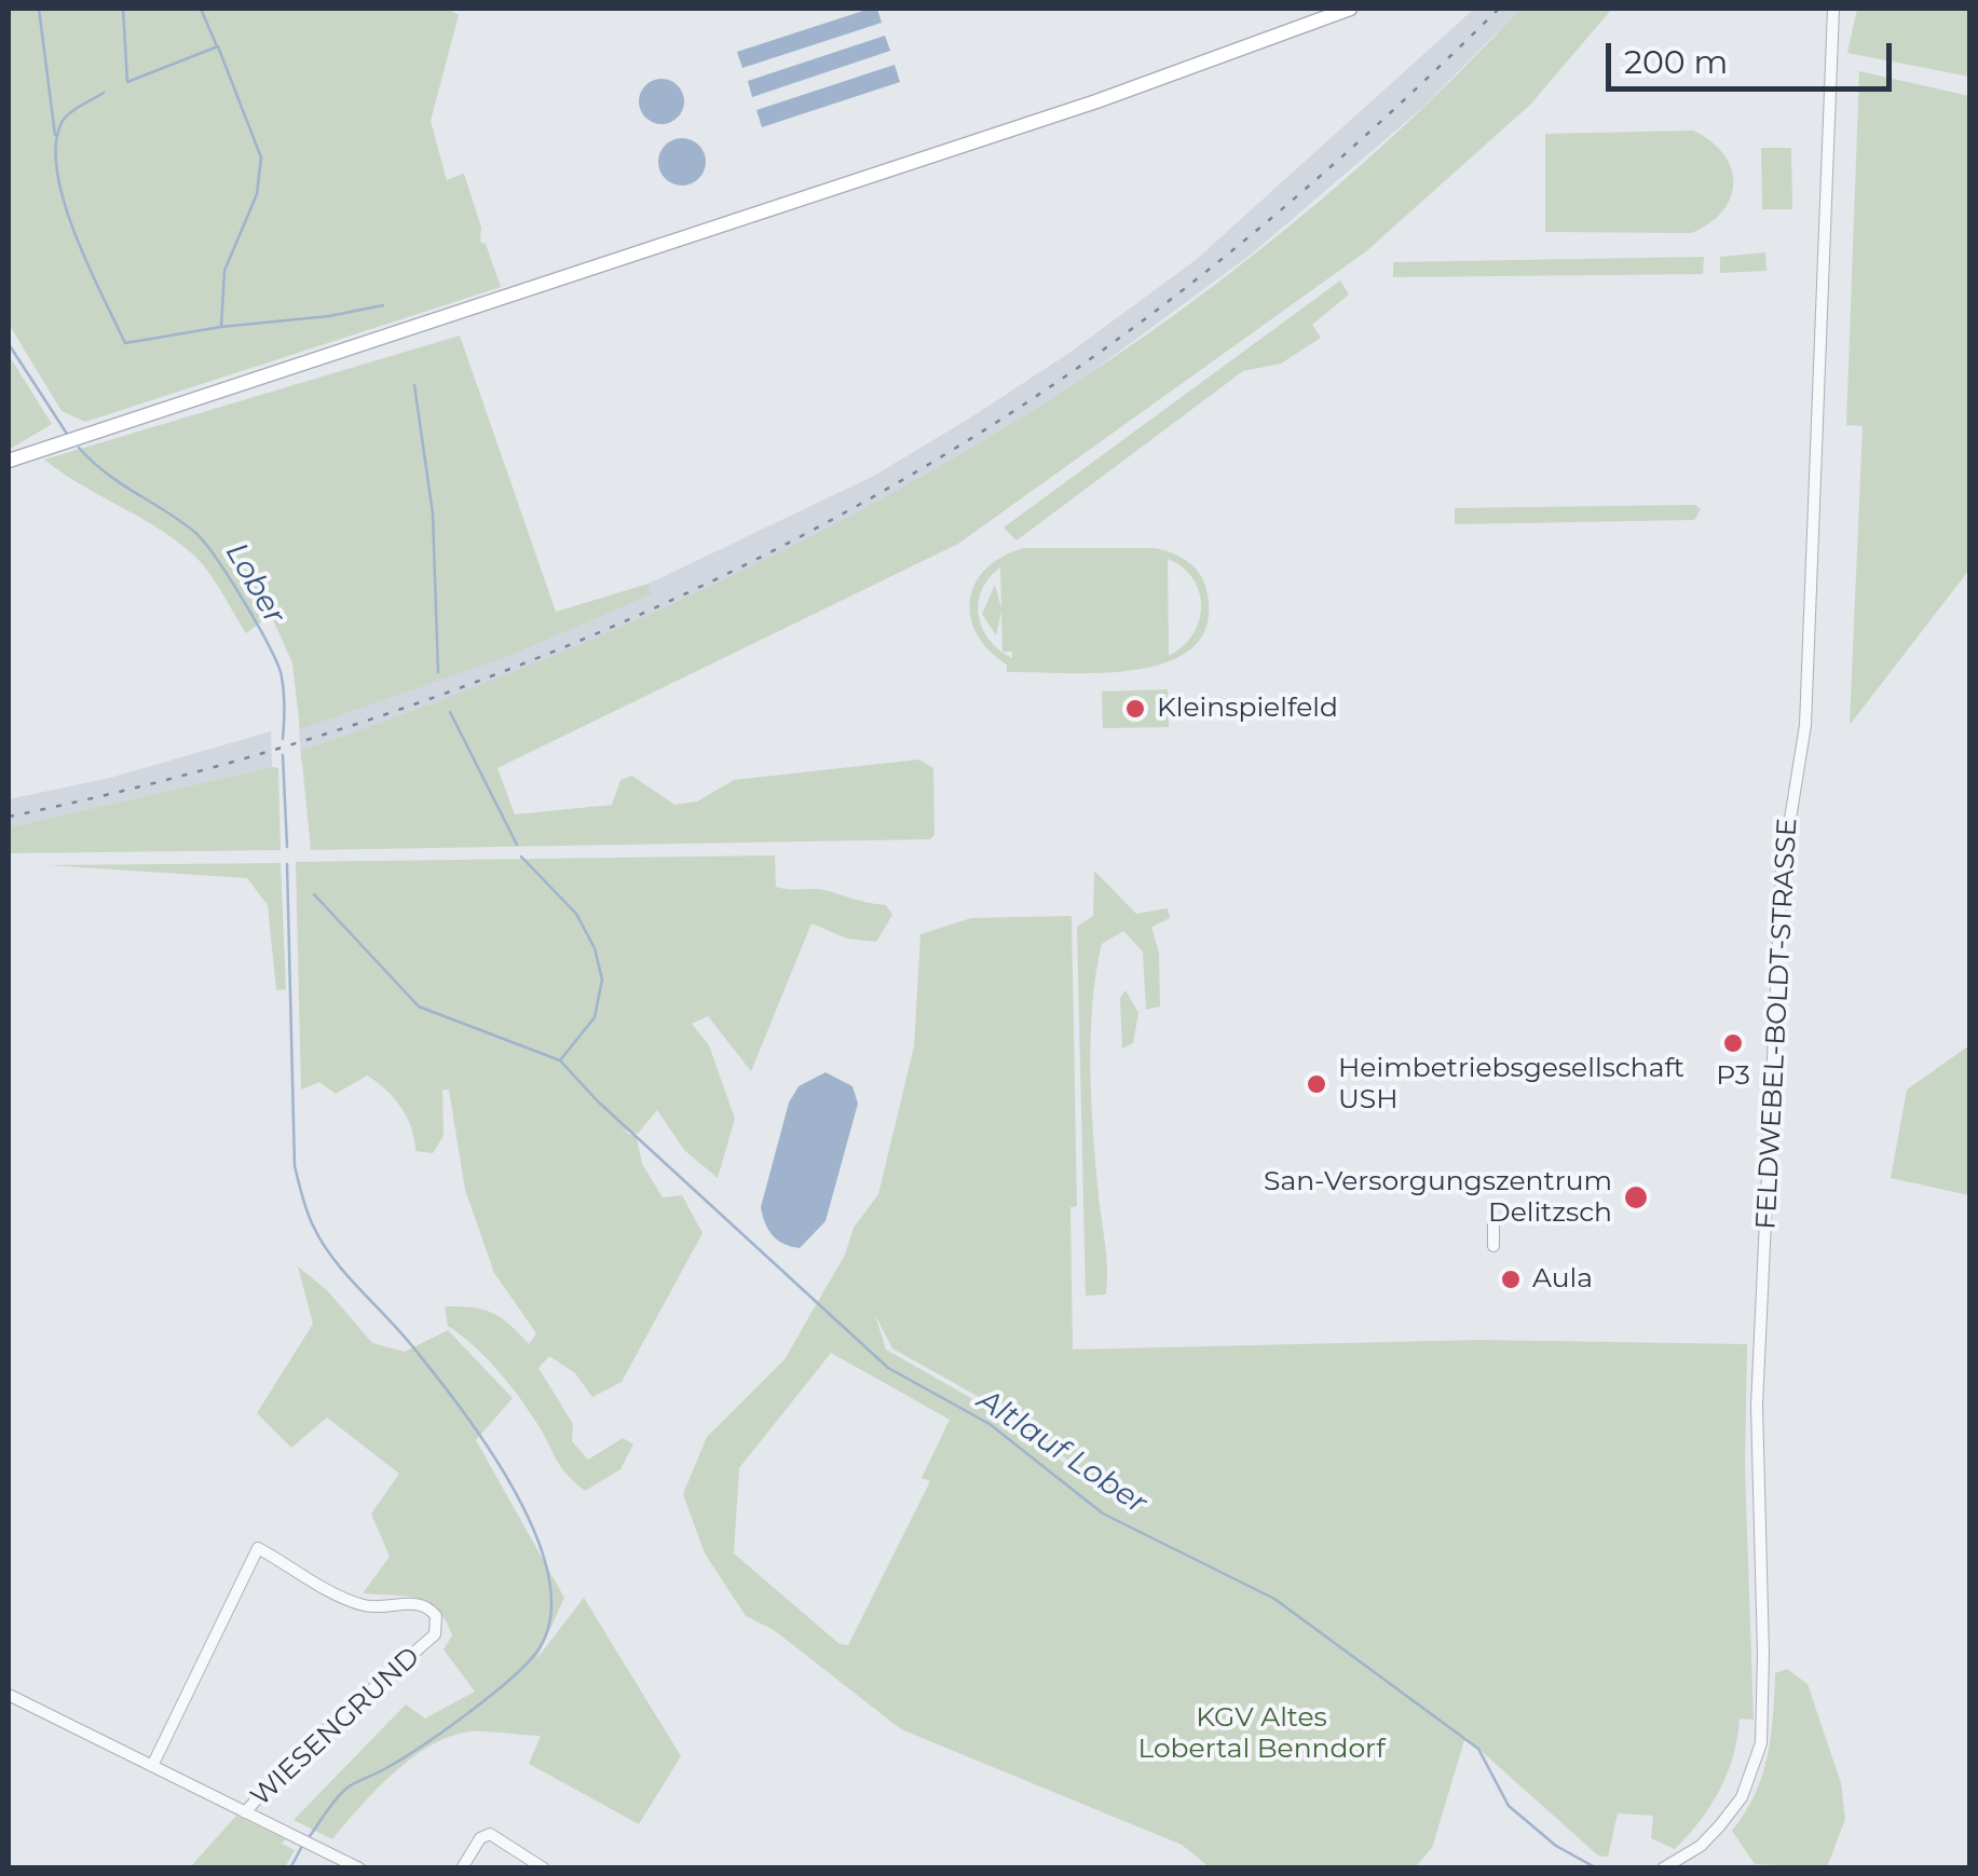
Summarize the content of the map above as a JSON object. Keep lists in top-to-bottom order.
{
  "streets": {
    "street": ["FELDWEBEL-BOLDT-STRASSE", "WIESENGRUND"]
  },
  "water": ["Lober", "Altlauf Lober"],
  "parks": ["KGV Altes Lobertal Benndorf"],
  "places": [
    "Kleinspielfeld",
    "P3",
    "Heimbetriebsgesellschaft USH",
    "San-Versorgungszentrum Delitzsch",
    "Aula"
  ],
  "scale_bar": "200 m"
}
